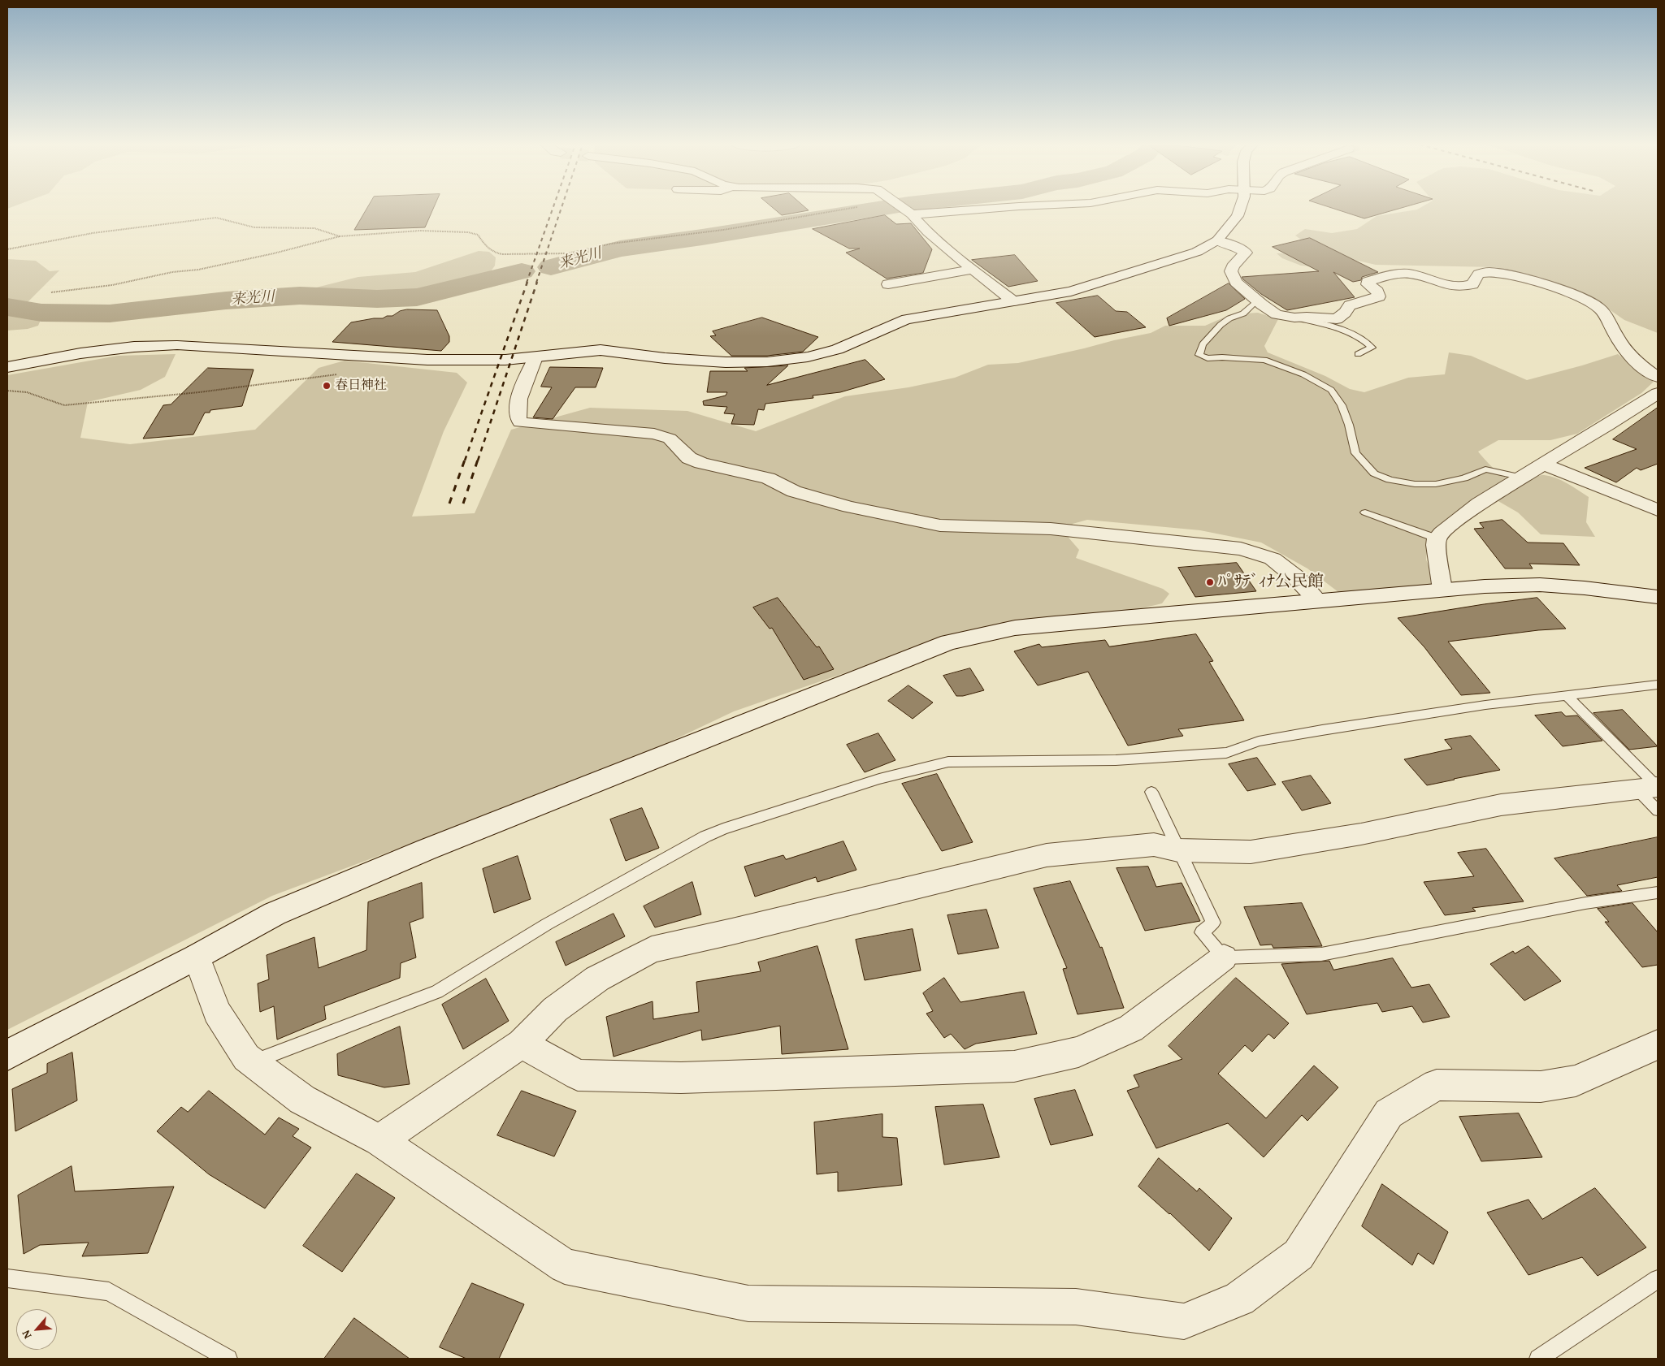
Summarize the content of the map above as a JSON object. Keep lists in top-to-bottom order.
{
  "water": ["来光川"],
  "places": ["春日神社", "ﾊﾟｻﾃﾞｨﾅ公民館"],
  "north": "bottom left"
}
